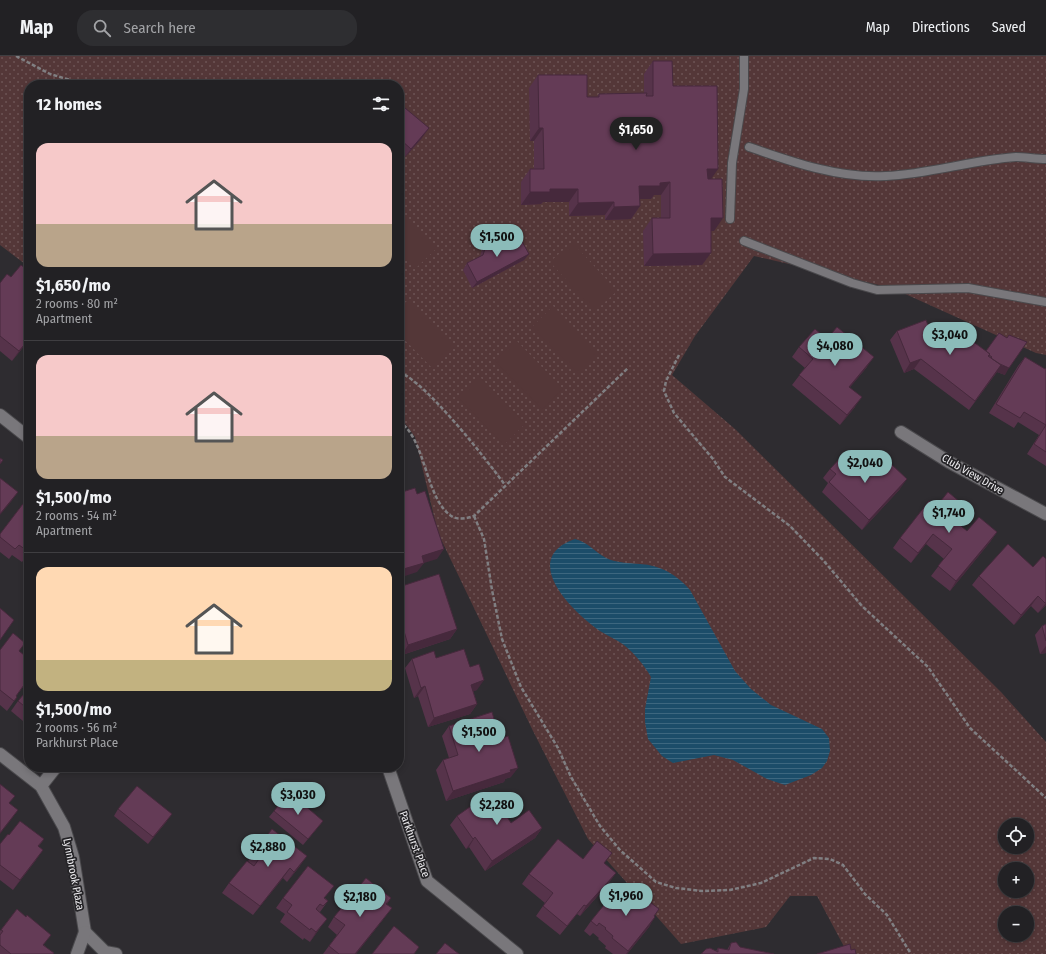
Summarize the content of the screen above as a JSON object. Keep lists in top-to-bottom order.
{
  "streets": {
    "street": ["Club View Drive", "Parkhurst Place", "Lynnbrook Plaza"]
  },
  "page": {
    "header": "Map",
    "search": "Search here",
    "nav": ["Map", "Directions", "Saved"],
    "heading": "12 homes",
    "price": [
      "$1,650",
      "$1,500",
      "$3,040",
      "$4,080",
      "$2,040",
      "$1,740",
      "$1,500",
      "$3,030",
      "$2,280",
      "$2,880",
      "$1,960",
      "$2,180"
    ],
    "list": [
      {
        "name": "$1,650/mo",
        "note": "2 rooms · 80 m² · Apartment"
      },
      {
        "name": "$1,500/mo",
        "note": "2 rooms · 54 m² · Apartment"
      },
      {
        "name": "$1,500/mo",
        "note": "2 rooms · 56 m² · Parkhurst Place"
      }
    ],
    "map_buttons": ["+", "−"]
  }
}
